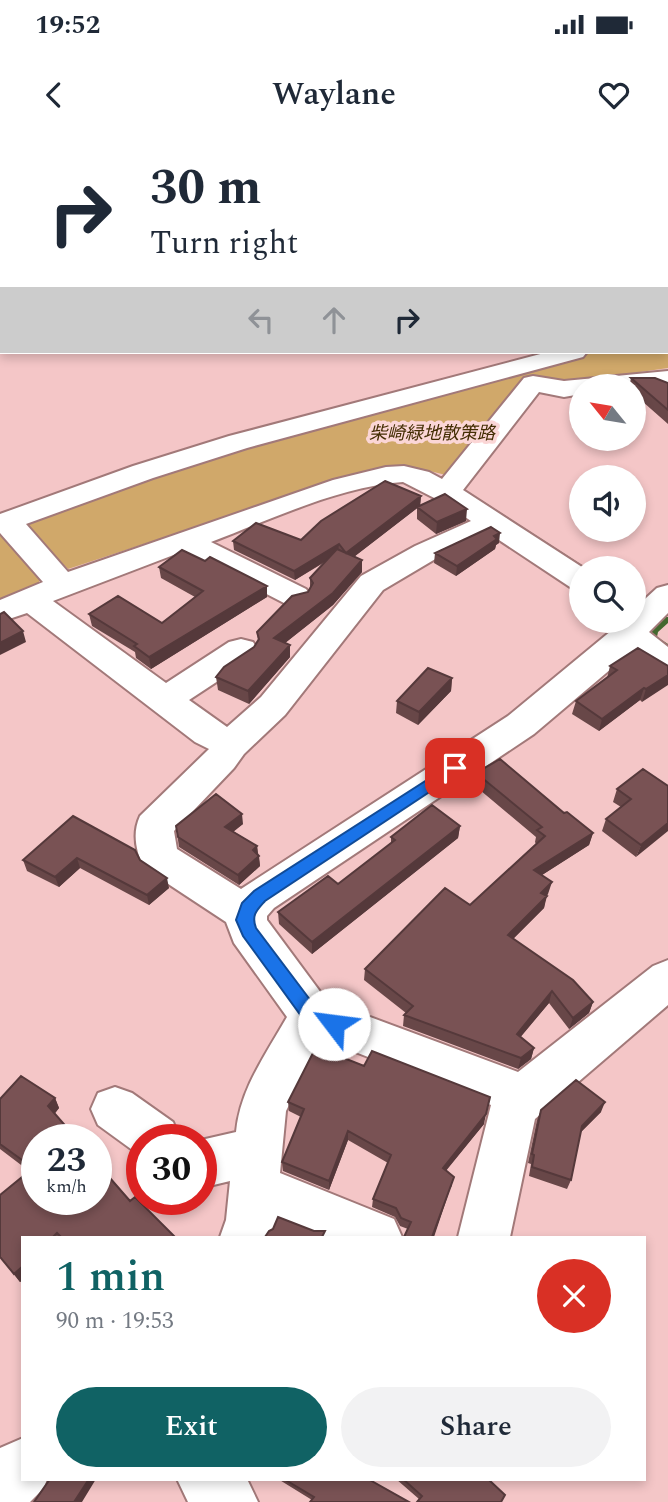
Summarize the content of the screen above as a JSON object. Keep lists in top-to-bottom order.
{
  "parks": ["柴崎緑地散策路"],
  "north": "top left",
  "page": {
    "status": "19:52",
    "header": "Waylane",
    "turn": ["30 m", "Turn right"],
    "speed": "23 km/h",
    "limit": "30",
    "heading": ["1 min", "90 m · 19:53"],
    "buttons": ["Exit", "Share"]
  }
}
